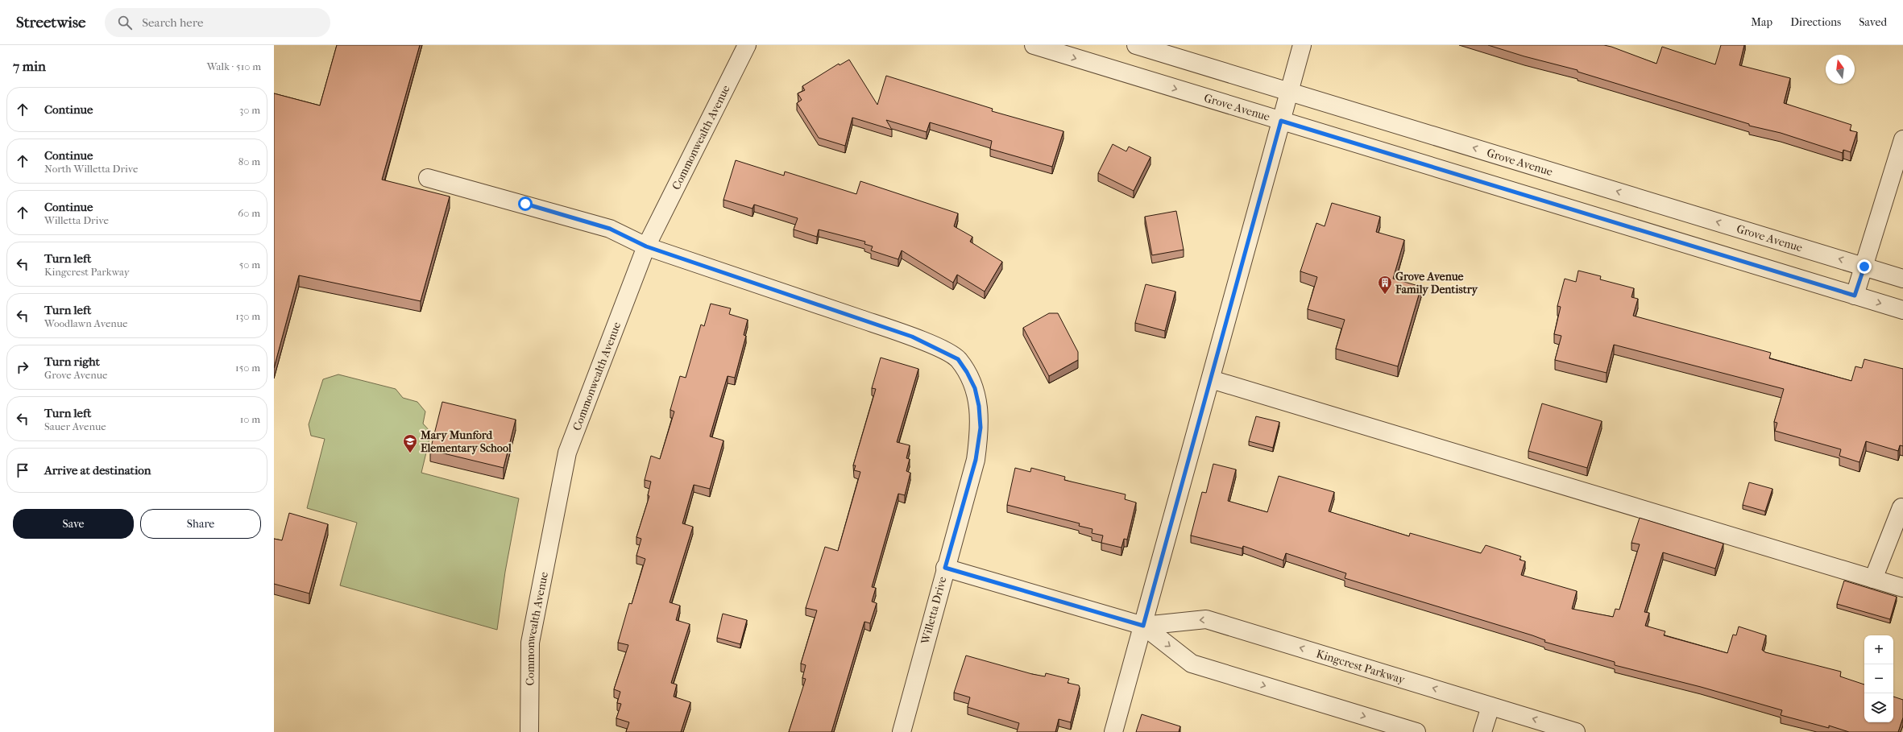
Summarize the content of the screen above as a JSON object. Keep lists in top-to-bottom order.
{
  "streets": {
    "street": [
      "Grove Avenue",
      "Commonwealth Avenue",
      "Willetta Drive",
      "Kingcrest Parkway"
    ]
  },
  "crossings": [
    ["Commonwealth Avenue", "Willetta Drive"],
    ["Willetta Drive", "Kingcrest Parkway"]
  ],
  "places": {
    "building": ["Grove Avenue Family Dentistry"],
    "school or university": ["Mary Munford Elementary School"]
  },
  "north": "top",
  "page": {
    "header": "Streetwise",
    "search": "Search here",
    "nav": ["Map", "Directions", "Saved"],
    "heading": ["7 min", "Walk · 510 m"],
    "list": [
      ["Continue", "30 m"],
      ["Continue", "North Willetta Drive", "80 m"],
      ["Continue", "Willetta Drive", "60 m"],
      ["Turn left", "Kingcrest Parkway", "50 m"],
      ["Turn left", "Woodlawn Avenue", "130 m"],
      ["Turn right", "Grove Avenue", "150 m"],
      ["Turn left", "Sauer Avenue", "10 m"],
      "Arrive at destination"
    ],
    "buttons": ["Save", "Share"],
    "map_buttons": ["+", "−"]
  }
}
